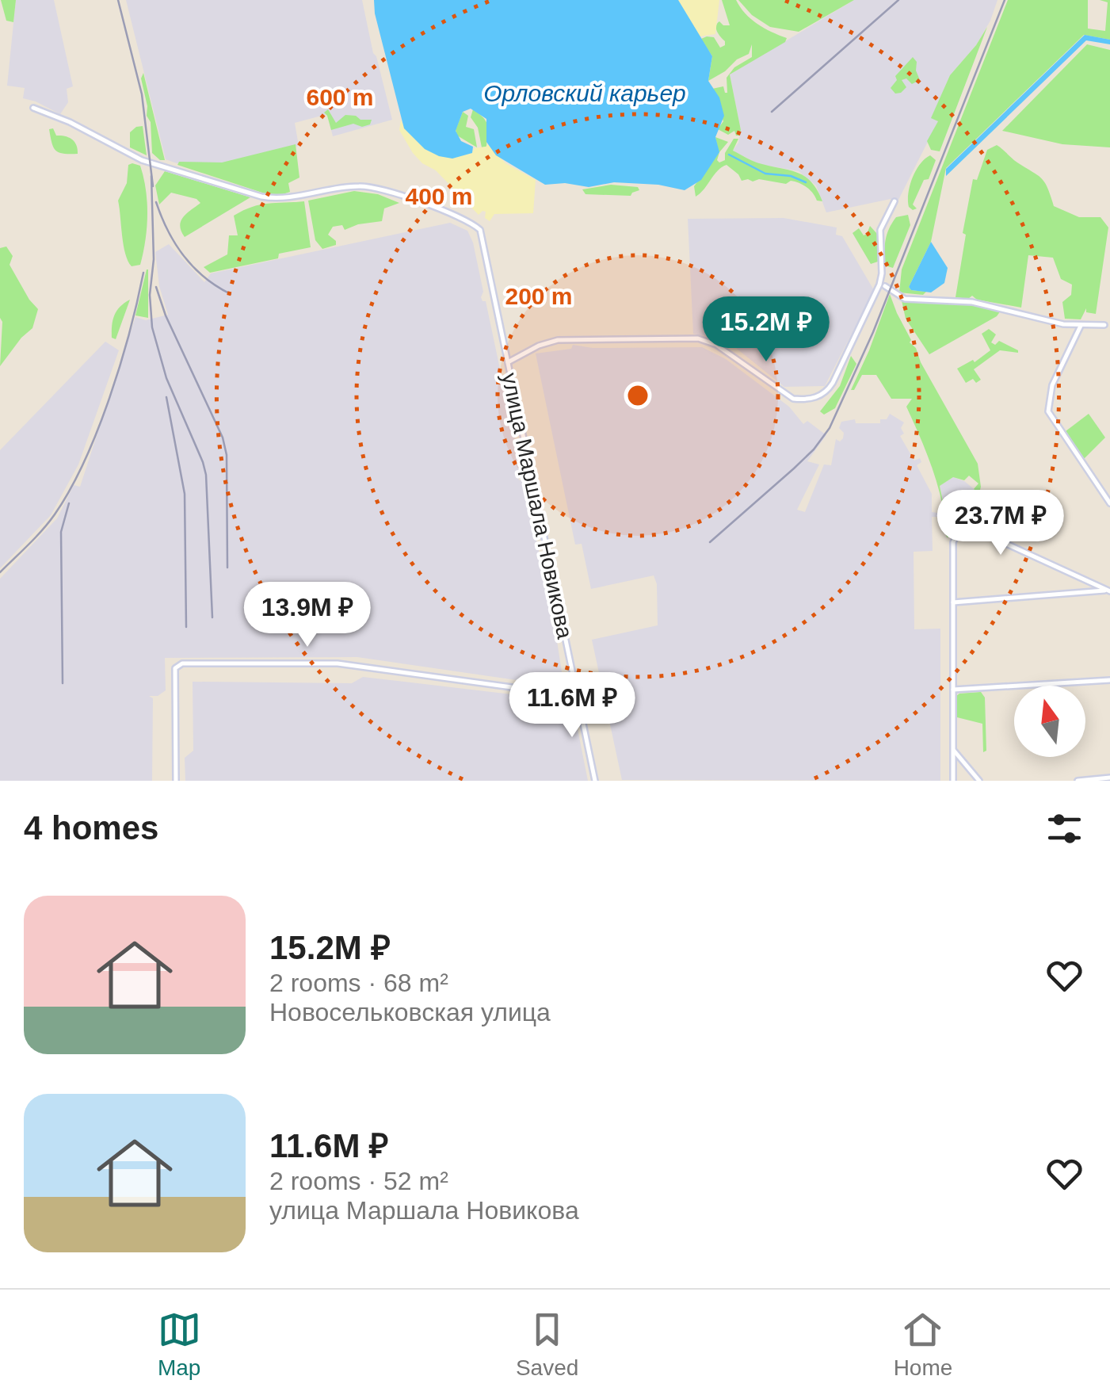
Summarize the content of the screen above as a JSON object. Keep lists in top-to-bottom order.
{
  "streets": {
    "street": ["улица Маршала Новикова"]
  },
  "water": ["Орловский карьер"],
  "north": "top",
  "page": {
    "price": [
      "15.2M ₽",
      "23.7M ₽",
      "13.9M ₽",
      "11.6M ₽"
    ],
    "heading": "4 homes",
    "list": [
      {
        "name": "15.2M ₽",
        "note": "2 rooms · 68 m² · Новосельковская улица"
      },
      {
        "name": "11.6M ₽",
        "note": "2 rooms · 52 m² · улица Маршала Новикова"
      }
    ],
    "tabs": ["Map", "Saved", "Home"]
  },
  "rings": ["600 m", "400 m", "200 m"]
}
